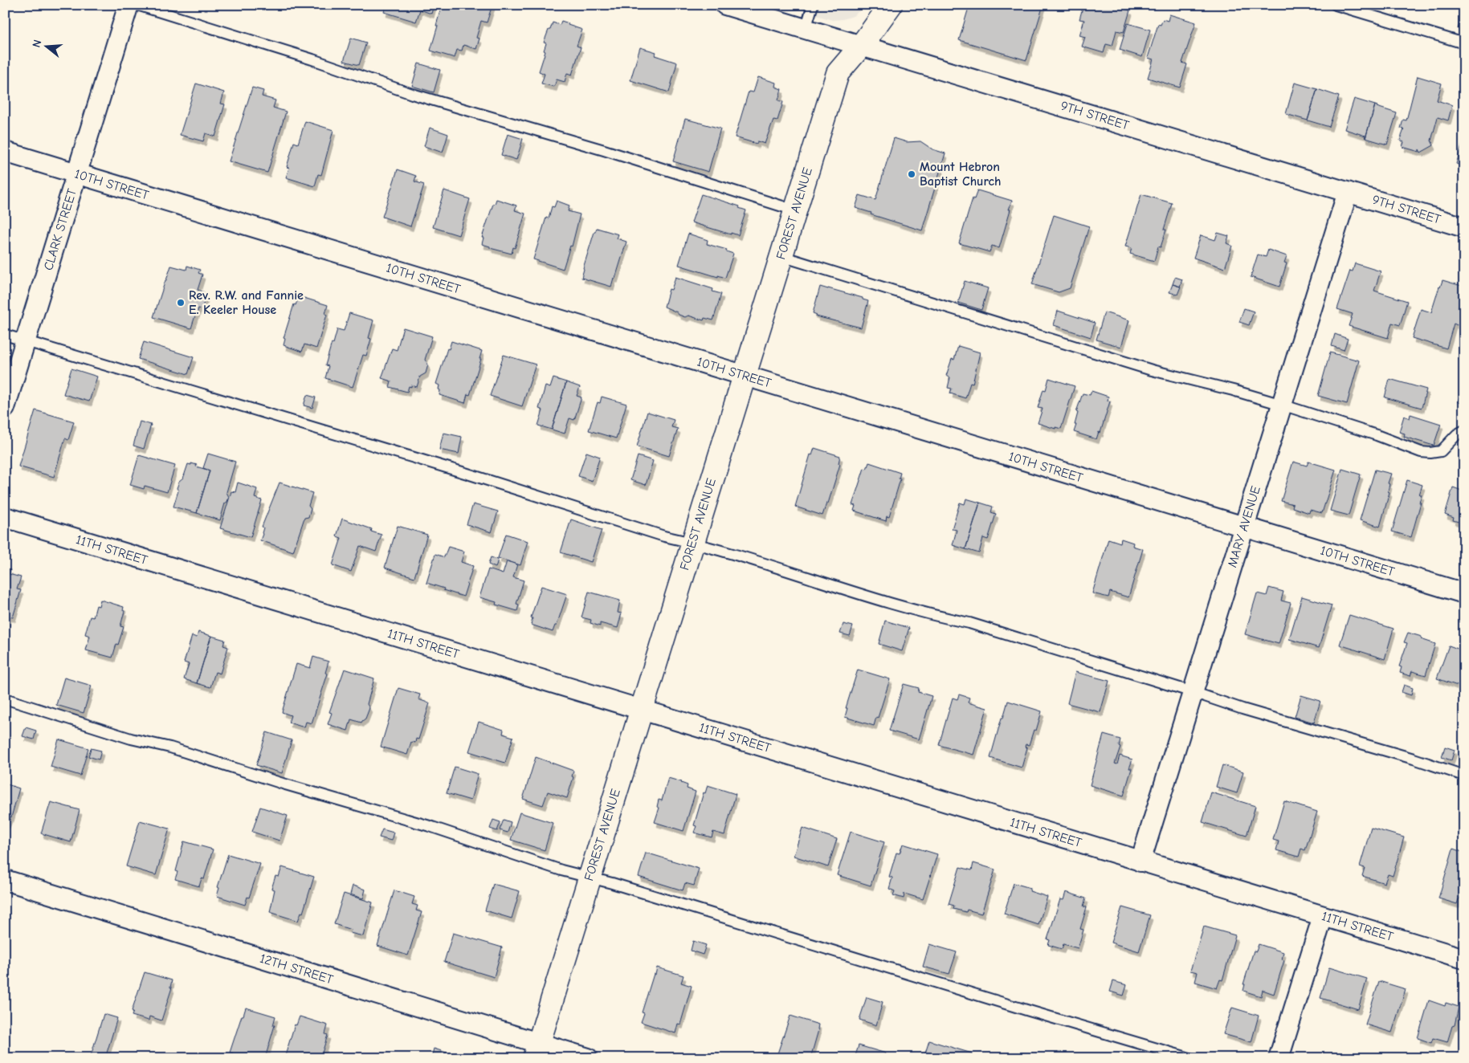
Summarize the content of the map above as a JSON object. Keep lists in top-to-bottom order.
{
  "streets": {
    "street": [
      "9TH STREET",
      "10TH STREET",
      "FOREST AVENUE",
      "CLARK STREET",
      "MARY AVENUE",
      "11TH STREET",
      "12TH STREET"
    ]
  },
  "crossings": [
    ["9TH STREET", "FOREST AVENUE"],
    ["9TH STREET", "MARY AVENUE"],
    ["10TH STREET", "FOREST AVENUE"],
    ["10TH STREET", "CLARK STREET"],
    ["10TH STREET", "MARY AVENUE"],
    ["FOREST AVENUE", "11TH STREET"],
    ["FOREST AVENUE", "12TH STREET"],
    ["MARY AVENUE", "11TH STREET"]
  ],
  "places": ["Mount Hebron Baptist Church", "Rev. R.W. and Fannie E. Keeler House"],
  "north": "left"
}
